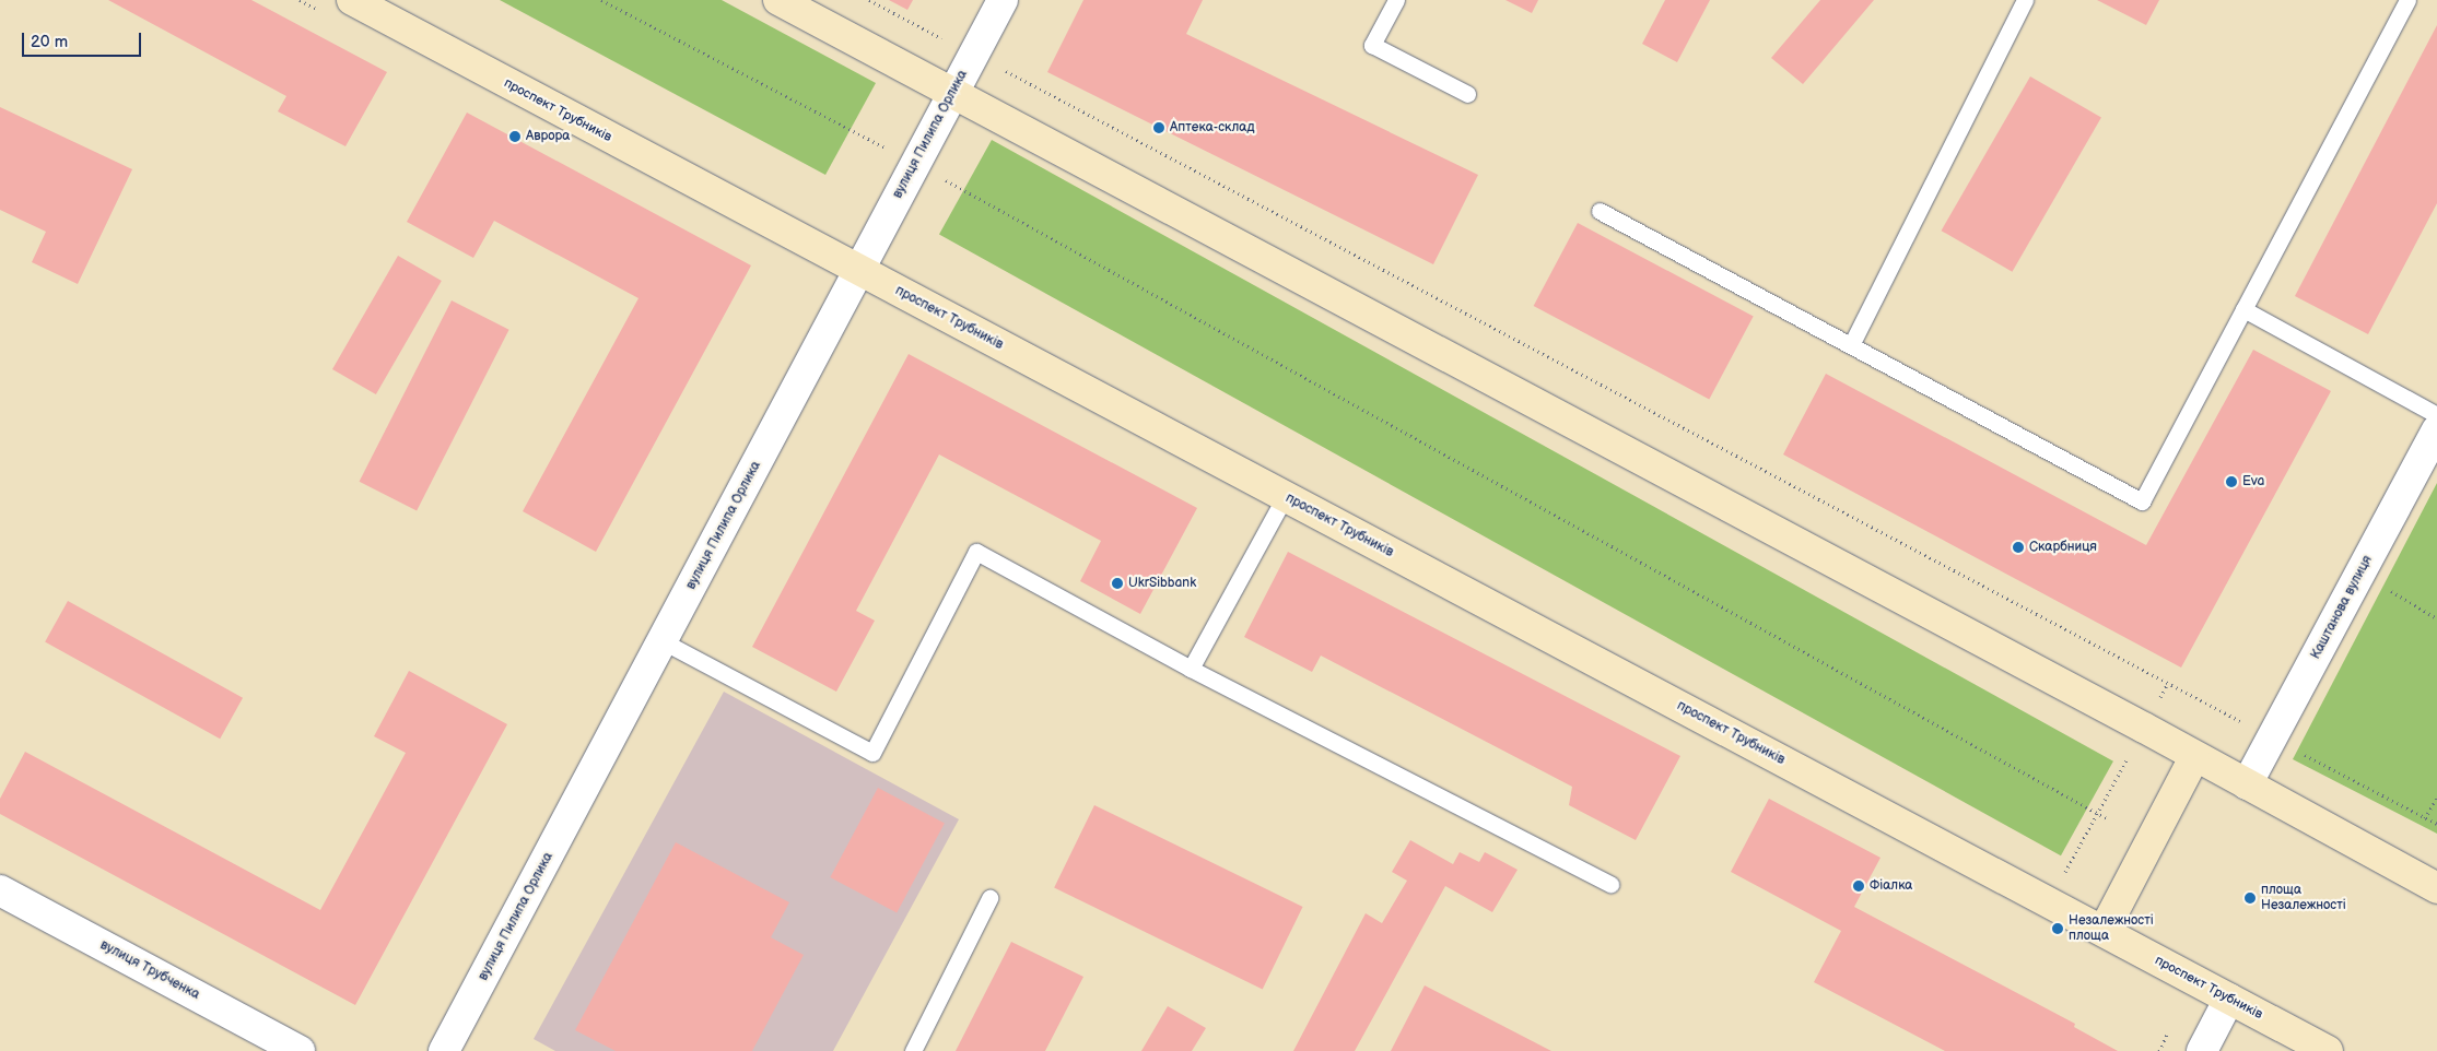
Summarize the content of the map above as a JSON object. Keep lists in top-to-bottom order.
{
  "streets": {
    "main road": ["проспект Трубників"],
    "street": ["вулиця Пилипа Орлика", "Каштанова вулиця", "вулиця Трубченка"]
  },
  "crossings": [
    ["проспект Трубників", "вулиця Пилипа Орлика"]
  ],
  "places": [
    "Аптека-склад",
    "Аврора",
    "Eva",
    "Скарбниця",
    "UkrSibbank",
    "Фіалка",
    "площа Незалежності",
    "Незалежності площа"
  ],
  "scale_bar": "20 m"
}
